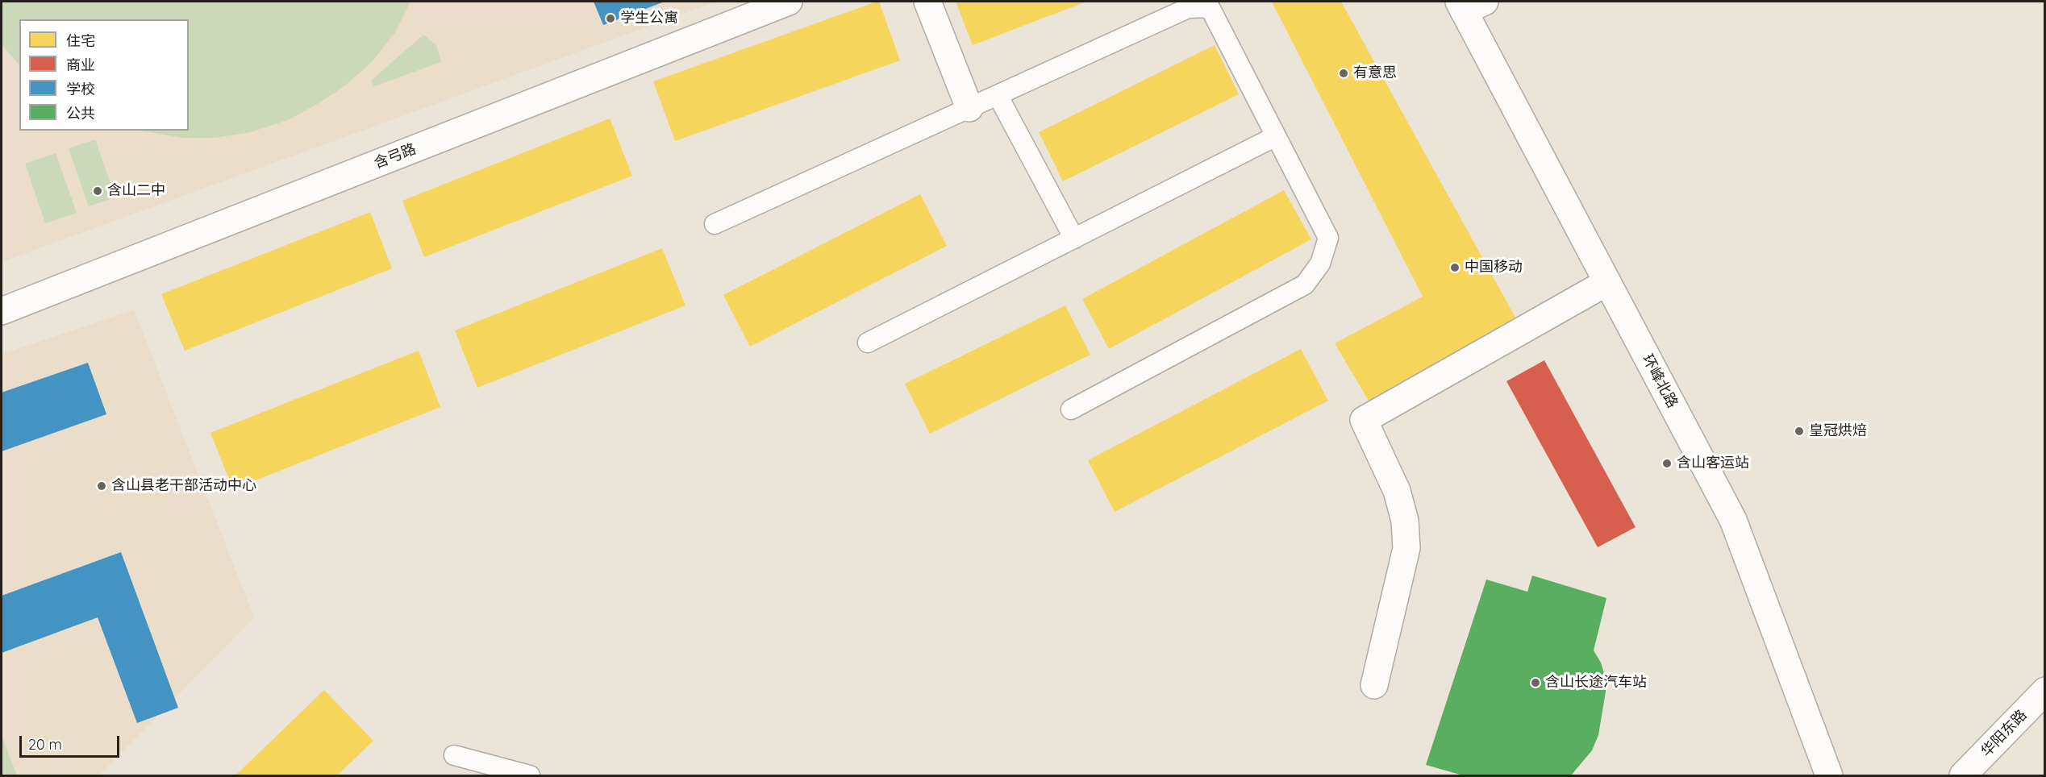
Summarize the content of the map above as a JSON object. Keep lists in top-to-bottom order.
{
  "streets": {
    "street": ["含弓路", "环峰北路", "华阳东路"]
  },
  "places": [
    "学生公寓",
    "有意思",
    "含山二中",
    "中国移动",
    "皇冠烘焙",
    "含山客运站",
    "含山县老干部活动中心",
    "含山长途汽车站"
  ],
  "legend": [
    "住宅",
    "商业",
    "学校",
    "公共"
  ],
  "scale_bar": "20 m"
}
